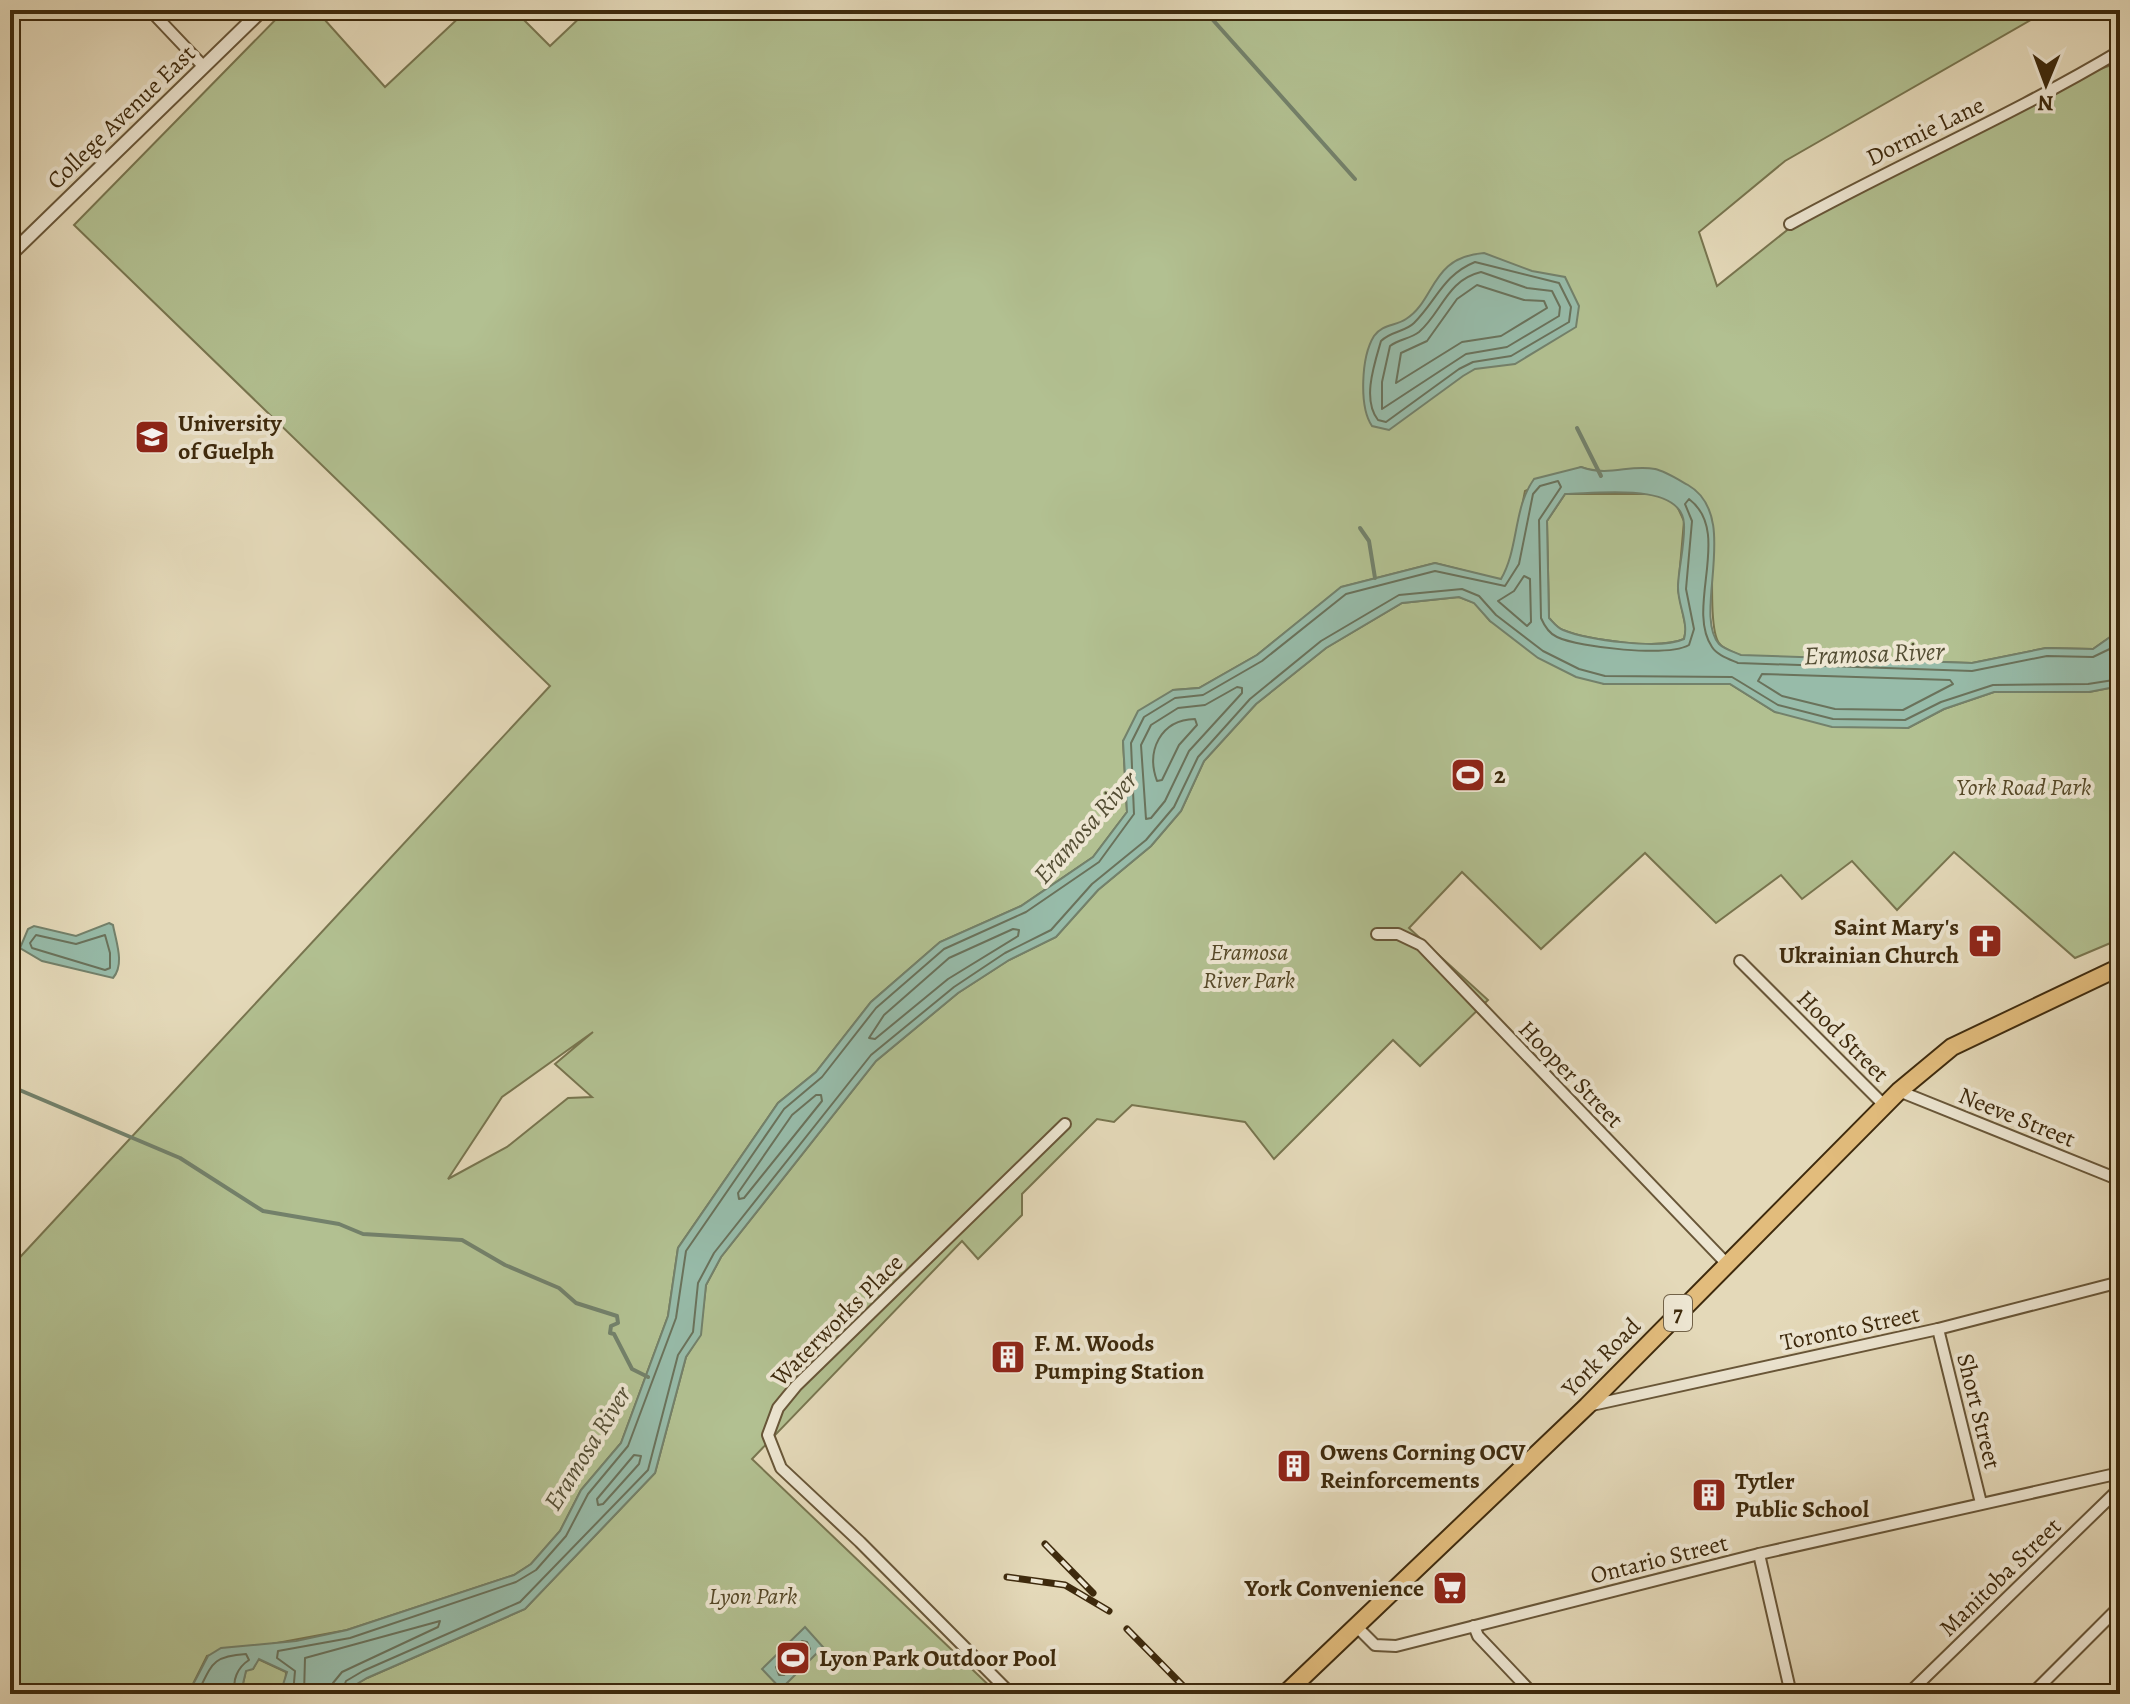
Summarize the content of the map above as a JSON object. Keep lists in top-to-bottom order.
{
  "streets": {
    "main road": ["7", "York Road"],
    "street": [
      "College Avenue East",
      "Dormie Lane",
      "Hood Street",
      "Hooper Street",
      "Neeve Street",
      "Waterworks Place",
      "Toronto Street",
      "Short Street",
      "Ontario Street",
      "Manitoba Street"
    ]
  },
  "crossings": [
    ["Hood Street", "York Road"],
    ["Hooper Street", "York Road"],
    ["Neeve Street", "York Road"],
    ["Toronto Street", "York Road"],
    ["Toronto Street", "Short Street"],
    ["York Road", "Ontario Street"],
    ["Short Street", "Ontario Street"]
  ],
  "water": ["Eramosa River"],
  "parks": ["York Road Park", "Eramosa River Park", "Lyon Park"],
  "places": {
    "school or university": ["University of Guelph"],
    "sports": ["2", "Lyon Park Outdoor Pool"],
    "church": ["Saint Mary's Ukrainian Church"],
    "building": ["F. M. Woods Pumping Station", "Owens Corning OCV Reinforcements", "Tytler Public School"],
    "supermarket": ["York Convenience"]
  },
  "north": "bottom"
}
